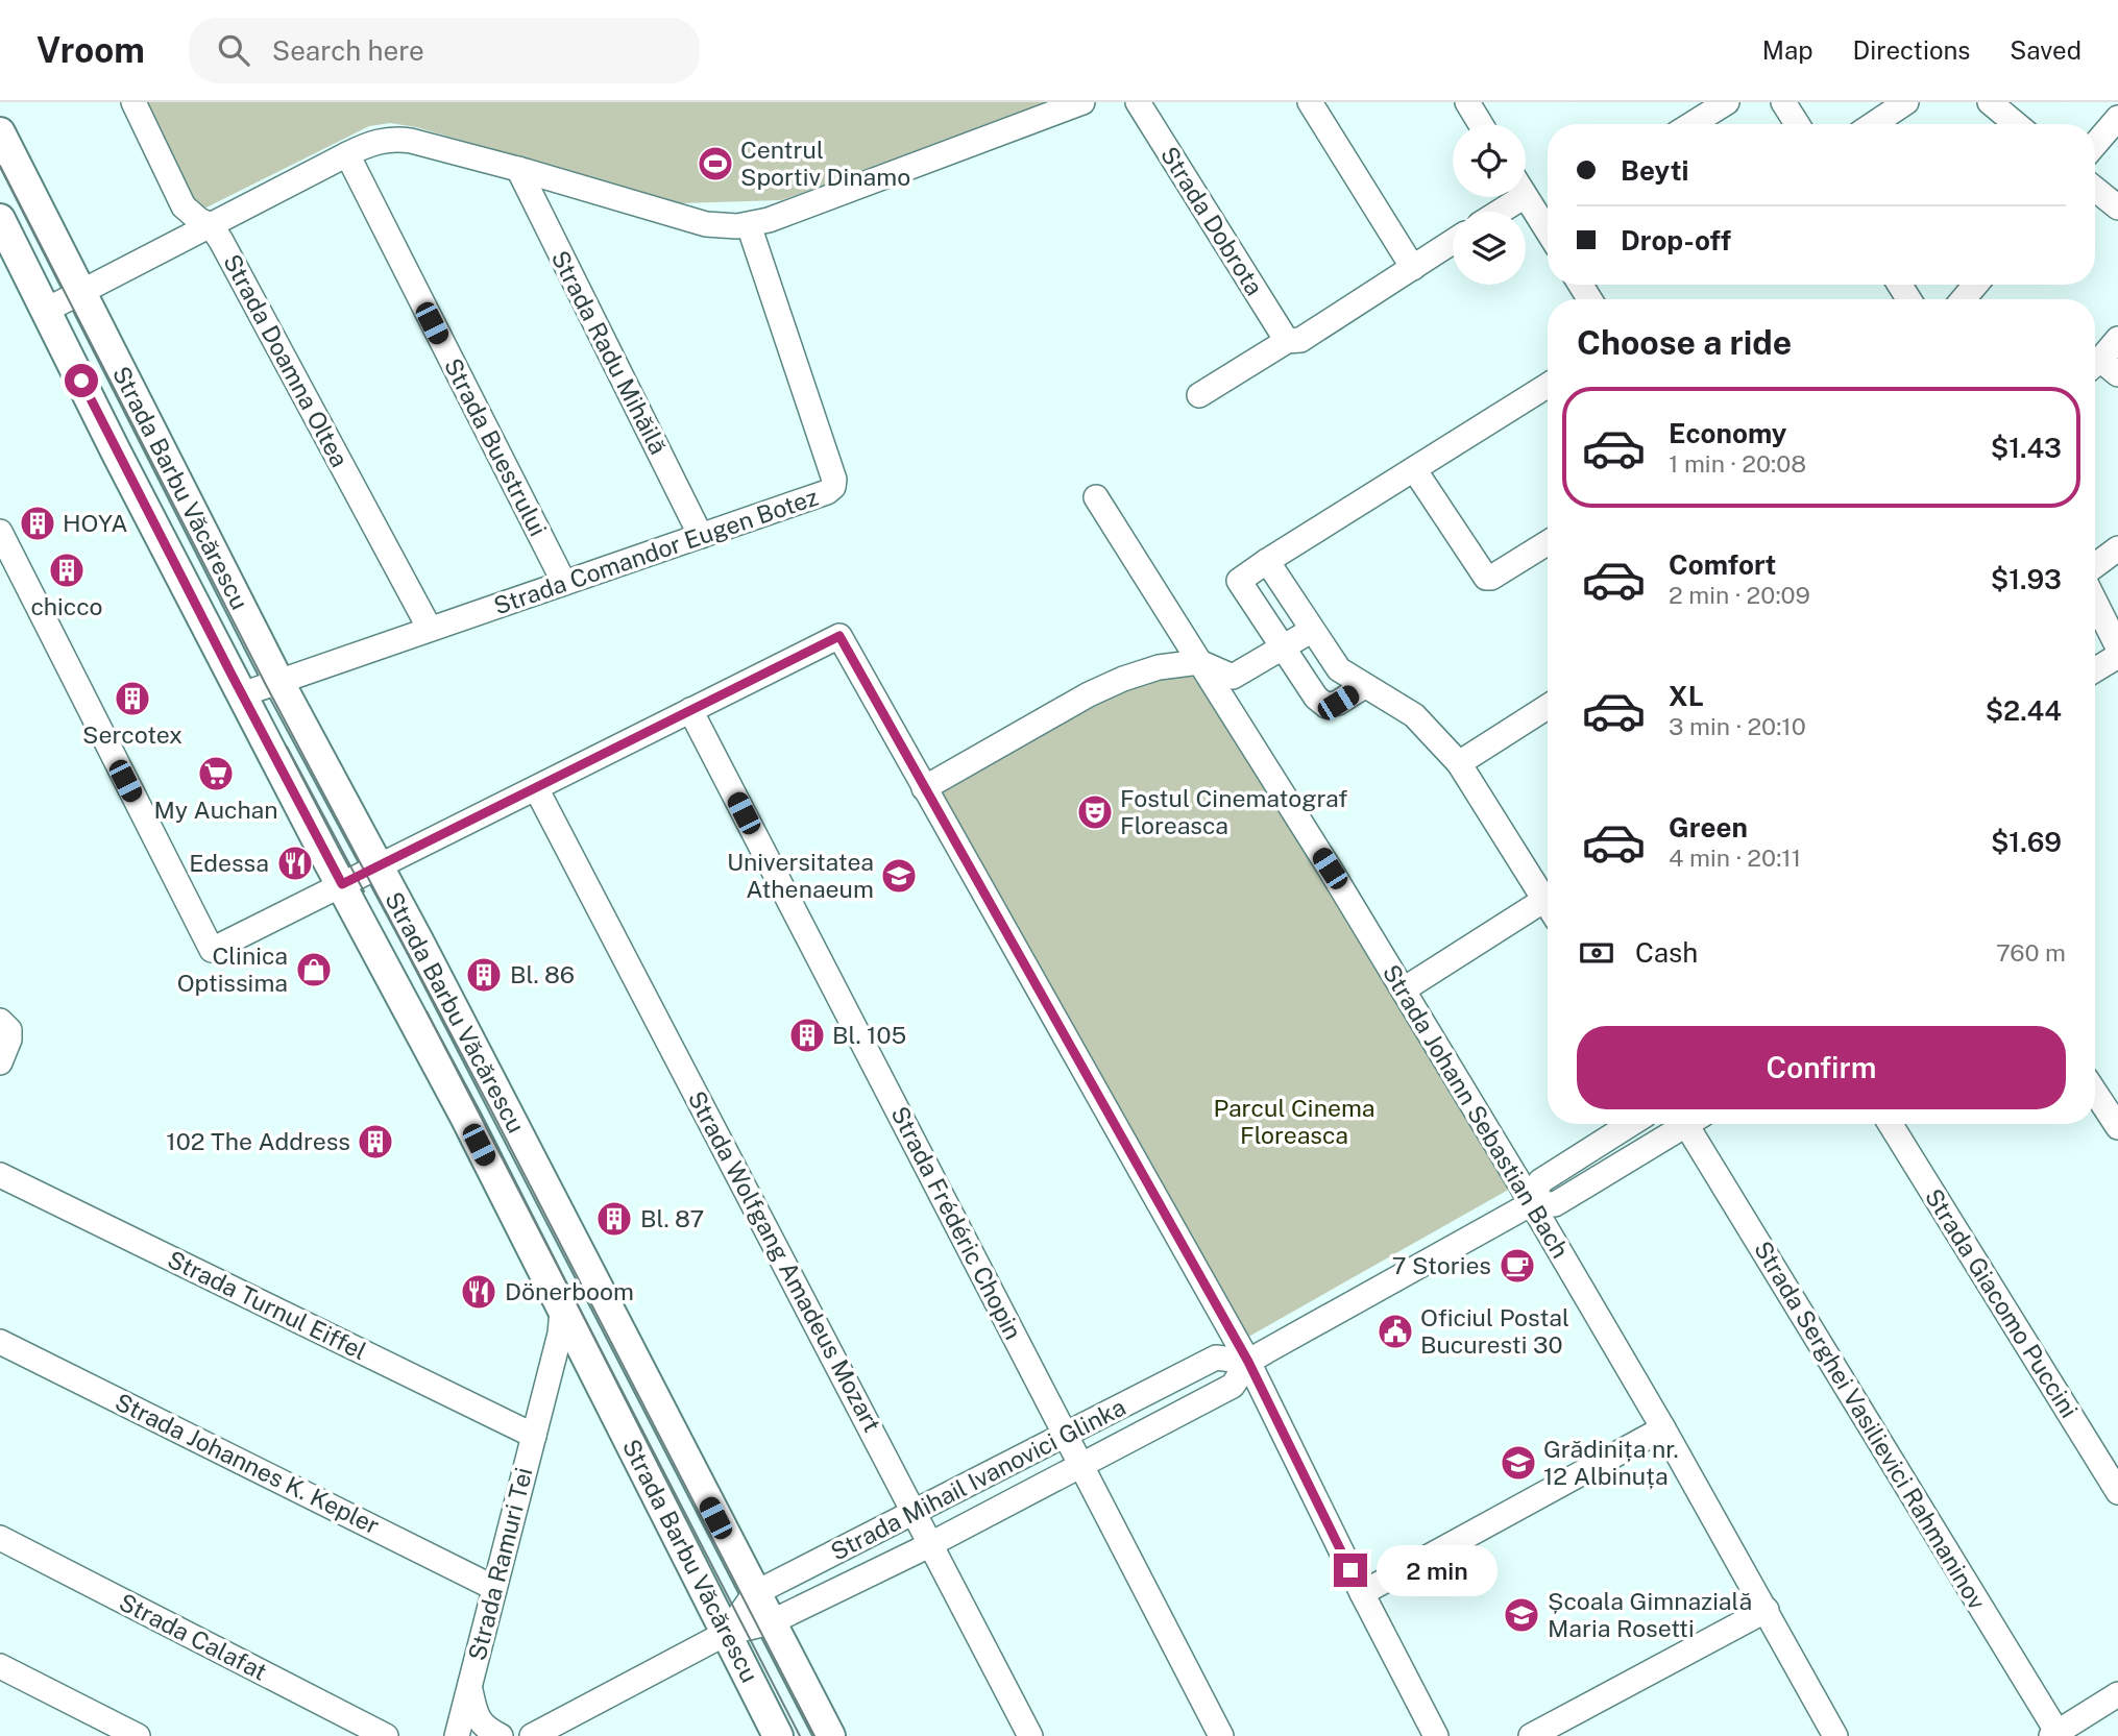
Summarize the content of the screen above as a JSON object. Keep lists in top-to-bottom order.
{
  "streets": {
    "main road": ["Strada Barbu Văcărescu"],
    "street": [
      "Strada Dobrota",
      "Strada Radu Mihăilă",
      "Strada Doamna Oltea",
      "Strada Buestrului",
      "Strada Comandor Eugen Botez",
      "Strada Johann Sebastian Bach",
      "Strada Frédéric Chopin",
      "Strada Wolfgang Amadeus Mozart",
      "Strada Giacomo Puccini",
      "Strada Turnul Eiffel",
      "Strada Serghei Vasilievici Rahmaninov",
      "Strada Johannes K. Kepler",
      "Strada Mihail Ivanovici Glinka",
      "Strada Ramuri Tei",
      "Strada Calafat"
    ]
  },
  "crossings": [
    ["Strada Radu Mihăilă", "Strada Comandor Eugen Botez"],
    ["Strada Doamna Oltea", "Strada Comandor Eugen Botez"],
    ["Strada Buestrului", "Strada Comandor Eugen Botez"],
    ["Strada Barbu Văcărescu", "Strada Comandor Eugen Botez"],
    ["Strada Barbu Văcărescu", "Strada Mihail Ivanovici Glinka"],
    ["Strada Barbu Văcărescu", "Strada Ramuri Tei"],
    ["Strada Johann Sebastian Bach", "Strada Mihail Ivanovici Glinka"],
    ["Strada Frédéric Chopin", "Strada Mihail Ivanovici Glinka"],
    ["Strada Wolfgang Amadeus Mozart", "Strada Mihail Ivanovici Glinka"],
    ["Strada Turnul Eiffel", "Strada Ramuri Tei"],
    ["Strada Johannes K. Kepler", "Strada Ramuri Tei"]
  ],
  "parks": ["Parcul Cinema Floreasca"],
  "places": {
    "sports": ["Centrul Sportiv Dinamo"],
    "building": [
      "HOYA",
      "chicco",
      "Sercotex",
      "Bl. 86",
      "Bl. 105",
      "102 The Address",
      "Bl. 87"
    ],
    "supermarket": ["My Auchan"],
    "theatre": ["Fostul Cinematograf Floreasca"],
    "restaurant": ["Edessa", "Dönerboom"],
    "school or university": ["Universitatea Athenaeum", "Grădinița nr. 12 Albinuța", "Școala Gimnazială Maria Rosetti"],
    "shop": ["Clinica Optissima"],
    "cafe": ["7 Stories"],
    "public building": ["Oficiul Postal Bucuresti 30"]
  },
  "page": {
    "header": "Vroom",
    "search": "Search here",
    "nav": ["Map", "Directions", "Saved"],
    "banner": ["Beyti", "Drop-off"],
    "heading": "Choose a ride",
    "list": [
      {
        "name": "Economy",
        "note": "1 min · 20:08",
        "value": "$1.43"
      },
      {
        "name": "Comfort",
        "note": "2 min · 20:09",
        "value": "$1.93"
      },
      {
        "name": "XL",
        "note": "3 min · 20:10",
        "value": "$2.44"
      },
      {
        "name": "Green",
        "note": "4 min · 20:11",
        "value": "$1.69"
      }
    ],
    "pay": ["Cash", "760 m"],
    "buttons": "Confirm",
    "bubble": "2 min"
  }
}
